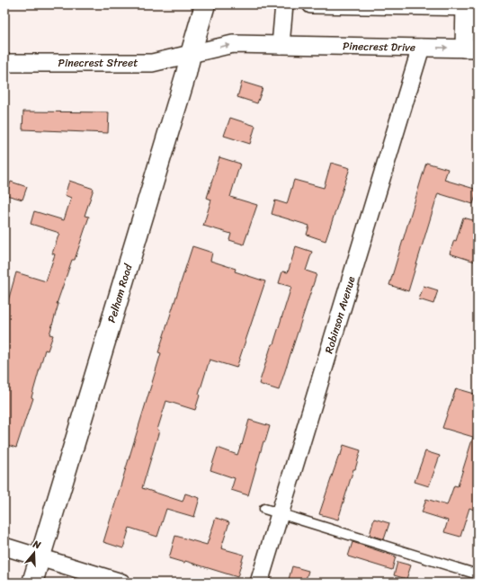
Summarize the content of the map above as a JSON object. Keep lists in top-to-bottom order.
{
  "streets": {
    "main road": ["Pelham Road"],
    "street": ["Pinecrest Drive", "Pinecrest Street", "Robinson Avenue"]
  },
  "crossings": [
    ["Pinecrest Drive", "Pinecrest Street"],
    ["Pinecrest Drive", "Pelham Road"],
    ["Pinecrest Drive", "Robinson Avenue"],
    ["Pinecrest Street", "Pelham Road"]
  ],
  "north": "top"
}
